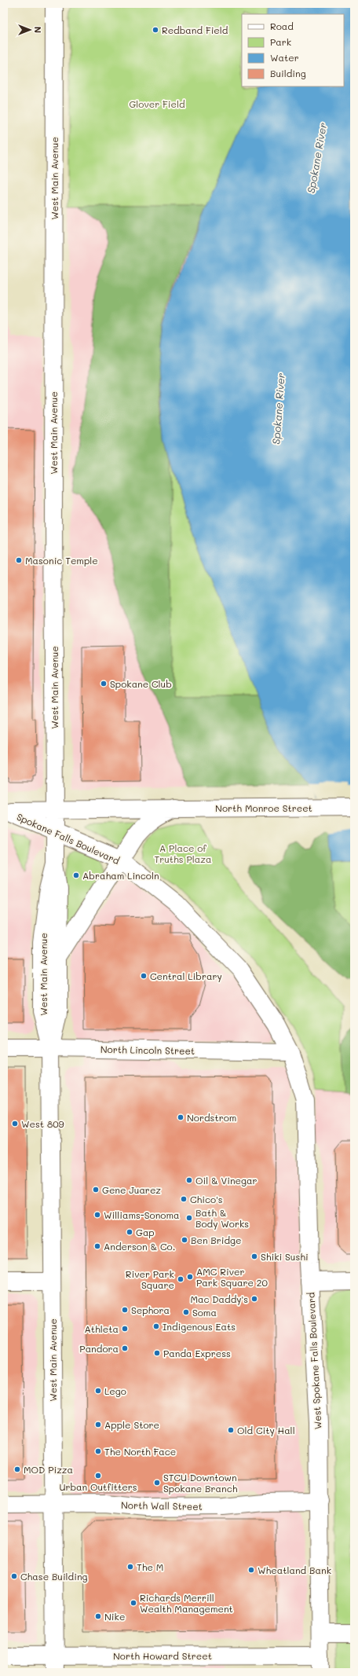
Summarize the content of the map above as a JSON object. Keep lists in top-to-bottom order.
{
  "streets": {
    "main road": [
      "West Main Avenue",
      "North Monroe Street",
      "Spokane Falls Boulevard",
      "North Lincoln Street",
      "West Spokane Falls Boulevard",
      "North Wall Street",
      "North Howard Street"
    ]
  },
  "crossings": [
    ["West Main Avenue", "North Monroe Street"],
    ["West Main Avenue", "Spokane Falls Boulevard"],
    ["West Main Avenue", "North Lincoln Street"],
    ["West Main Avenue", "North Wall Street"],
    ["West Main Avenue", "North Howard Street"],
    ["North Monroe Street", "Spokane Falls Boulevard"],
    ["Spokane Falls Boulevard", "North Lincoln Street"],
    ["Spokane Falls Boulevard", "West Spokane Falls Boulevard"],
    ["North Lincoln Street", "West Spokane Falls Boulevard"],
    ["West Spokane Falls Boulevard", "North Wall Street"],
    ["West Spokane Falls Boulevard", "North Howard Street"]
  ],
  "water": ["Spokane River"],
  "parks": ["Glover Field", "A Place of Truths Plaza"],
  "places": [
    "Redband Field",
    "Masonic Temple",
    "Spokane Club",
    "Abraham Lincoln",
    "Central Library",
    "Nordstrom",
    "West 809",
    "Oil & Vinegar",
    "Gene Juarez",
    "Chico's",
    "Williams-Sonoma",
    "Bath & Body Works",
    "Gap",
    "Ben Bridge",
    "Anderson & Co.",
    "Shiki Sushi",
    "AMC River Park Square 20",
    "River Park Square",
    "Mac Daddy's",
    "Sephora",
    "Soma",
    "Indigenous Eats",
    "Athleta",
    "Pandora",
    "Panda Express",
    "Lego",
    "Apple Store",
    "Old City Hall",
    "The North Face",
    "MOD Pizza",
    "Urban Outfitters",
    "STCU Downtown Spokane Branch",
    "The M",
    "Wheatland Bank",
    "Chase Building",
    "Richards Merrill Wealth Management",
    "Nike"
  ],
  "legend": [
    "Road",
    "Park",
    "Water",
    "Building"
  ],
  "north": "right"
}
